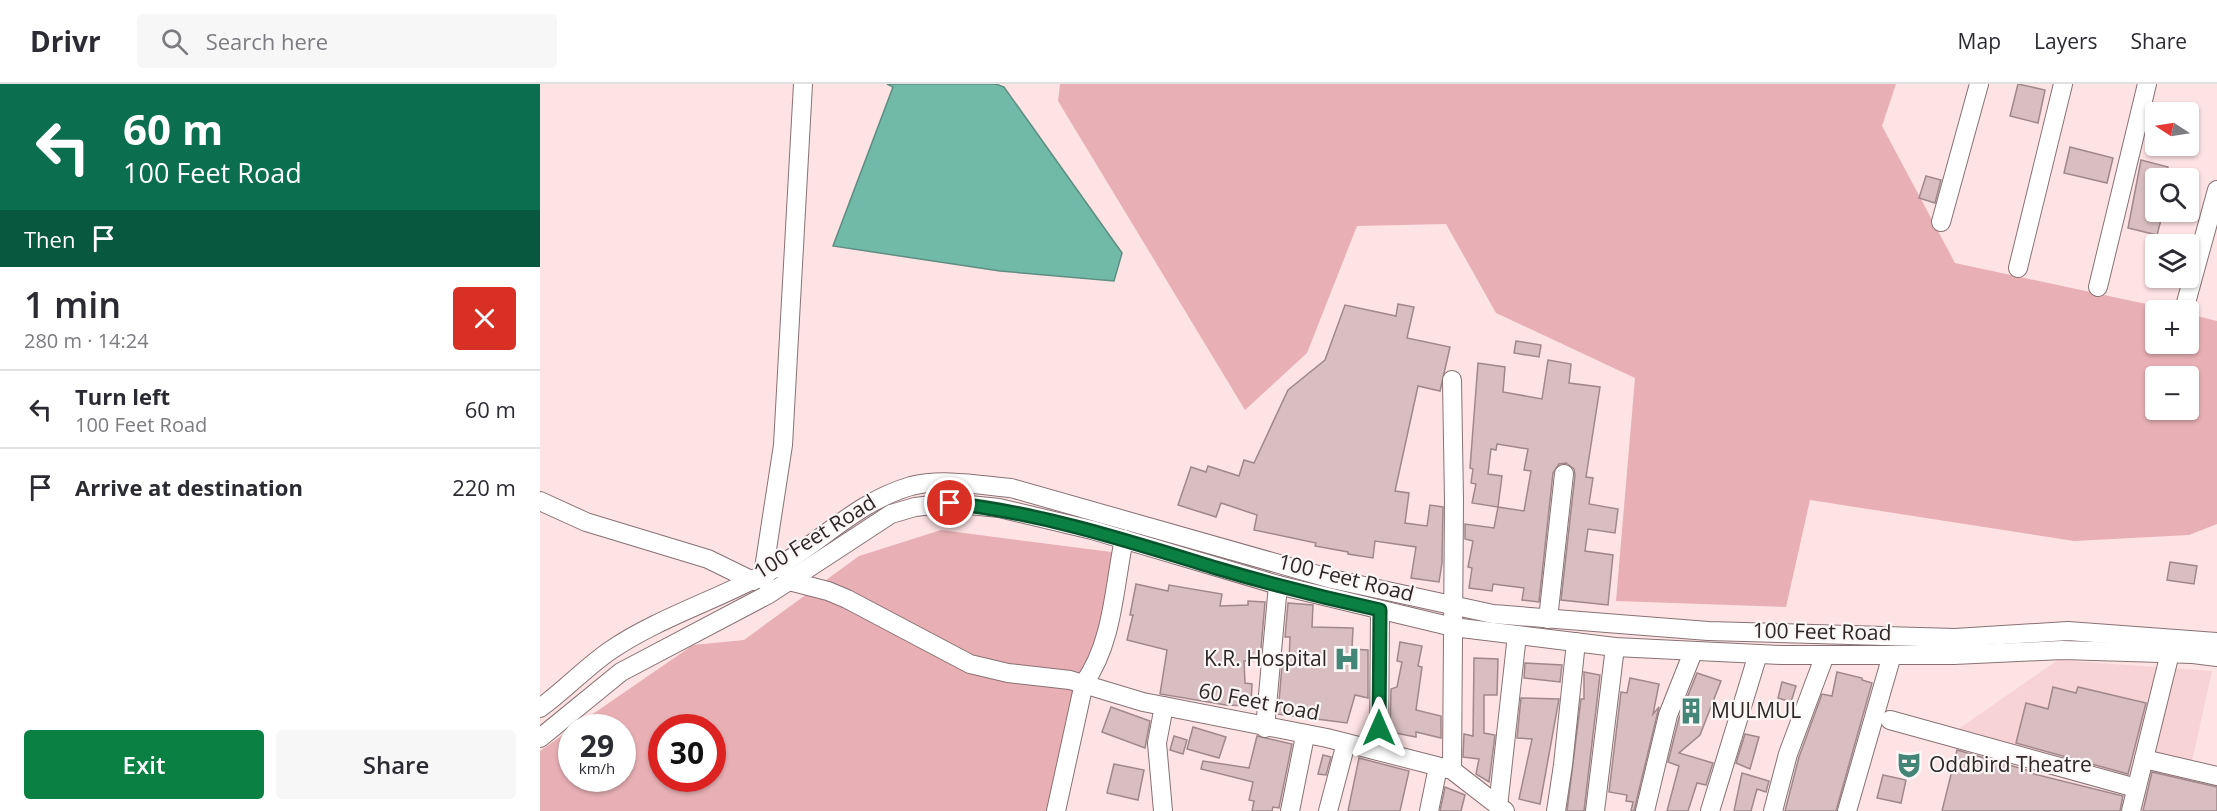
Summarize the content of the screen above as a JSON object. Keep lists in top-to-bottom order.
{
  "streets": {
    "street": ["100 Feet Road", "60 Feet road"]
  },
  "crossings": [
    ["100 Feet Road", "60 Feet road"]
  ],
  "places": {
    "hospital": ["K.R. Hospital"],
    "building": ["MULMUL"],
    "theatre": ["Oddbird Theatre"]
  },
  "north": "left",
  "page": {
    "header": "Drivr",
    "search": "Search here",
    "nav": ["Map", "Layers", "Share"],
    "turn": ["60 m", "100 Feet Road"],
    "map_buttons": ["+", "−"],
    "then": "Then",
    "heading": ["1 min", "280 m · 14:24"],
    "list": [
      {
        "name": "Turn left",
        "note": "100 Feet Road",
        "value": "60 m"
      },
      {
        "name": "Arrive at destination",
        "value": "220 m"
      }
    ],
    "speed": "29 km/h",
    "limit": "30",
    "buttons": ["Exit", "Share"]
  }
}
